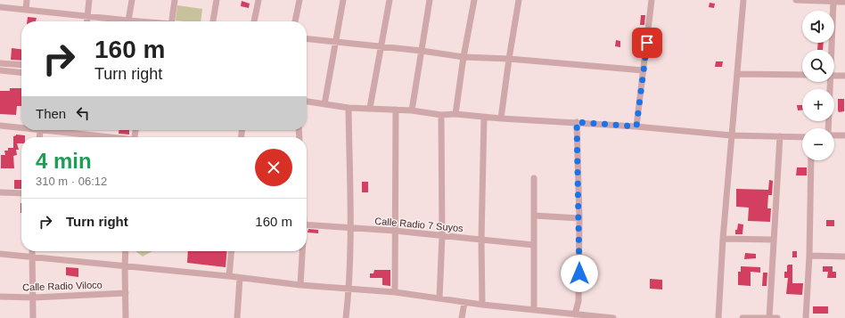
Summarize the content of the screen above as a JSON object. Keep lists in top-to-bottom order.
{
  "streets": {
    "street": ["Calle Radio 7 Suyos", "Calle Radio Viloco"]
  },
  "page": {
    "map_buttons": ["+", "−"],
    "turn": ["160 m", "Turn right"],
    "then": "Then",
    "heading": ["4 min", "310 m · 06:12"],
    "list": [
      {
        "name": "Turn right",
        "value": "160 m"
      }
    ]
  }
}
